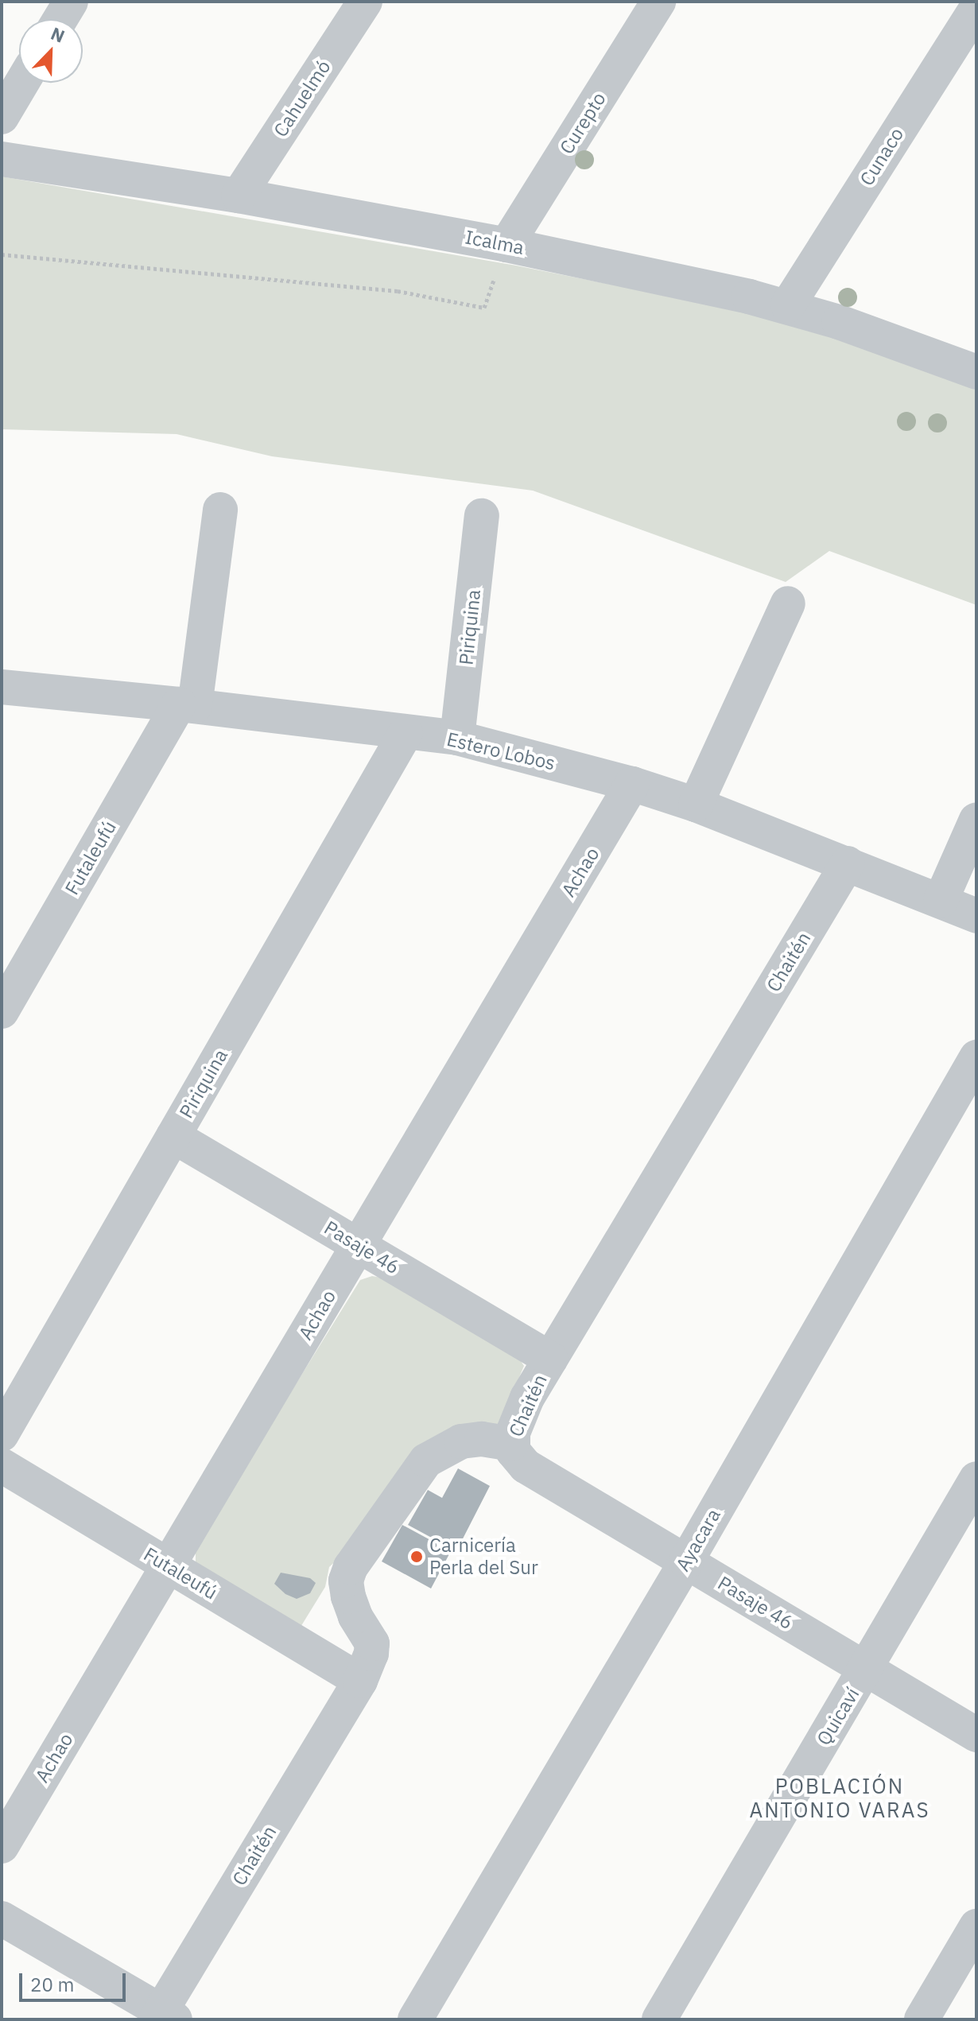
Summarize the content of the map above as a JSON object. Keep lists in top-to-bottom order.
{
  "streets": {
    "street": [
      "Cahuelmó",
      "Curepto",
      "Cunaco",
      "Icalma",
      "Piriquina",
      "Estero Lobos",
      "Futaleufú",
      "Achao",
      "Chaitén",
      "Pasaje 46",
      "Ayacara",
      "Quicaví"
    ]
  },
  "crossings": [
    ["Cahuelmó", "Icalma"],
    ["Curepto", "Icalma"],
    ["Cunaco", "Icalma"],
    ["Piriquina", "Estero Lobos"],
    ["Piriquina", "Pasaje 46"],
    ["Estero Lobos", "Futaleufú"],
    ["Estero Lobos", "Achao"],
    ["Estero Lobos", "Chaitén"],
    ["Futaleufú", "Achao"],
    ["Futaleufú", "Chaitén"],
    ["Achao", "Pasaje 46"],
    ["Chaitén", "Pasaje 46"],
    ["Pasaje 46", "Ayacara"],
    ["Pasaje 46", "Quicaví"]
  ],
  "districts": ["POBLACIÓN ANTONIO VARAS"],
  "places": ["Carnicería Perla del Sur"],
  "scale_bar": "20 m",
  "north": "top right"
}
